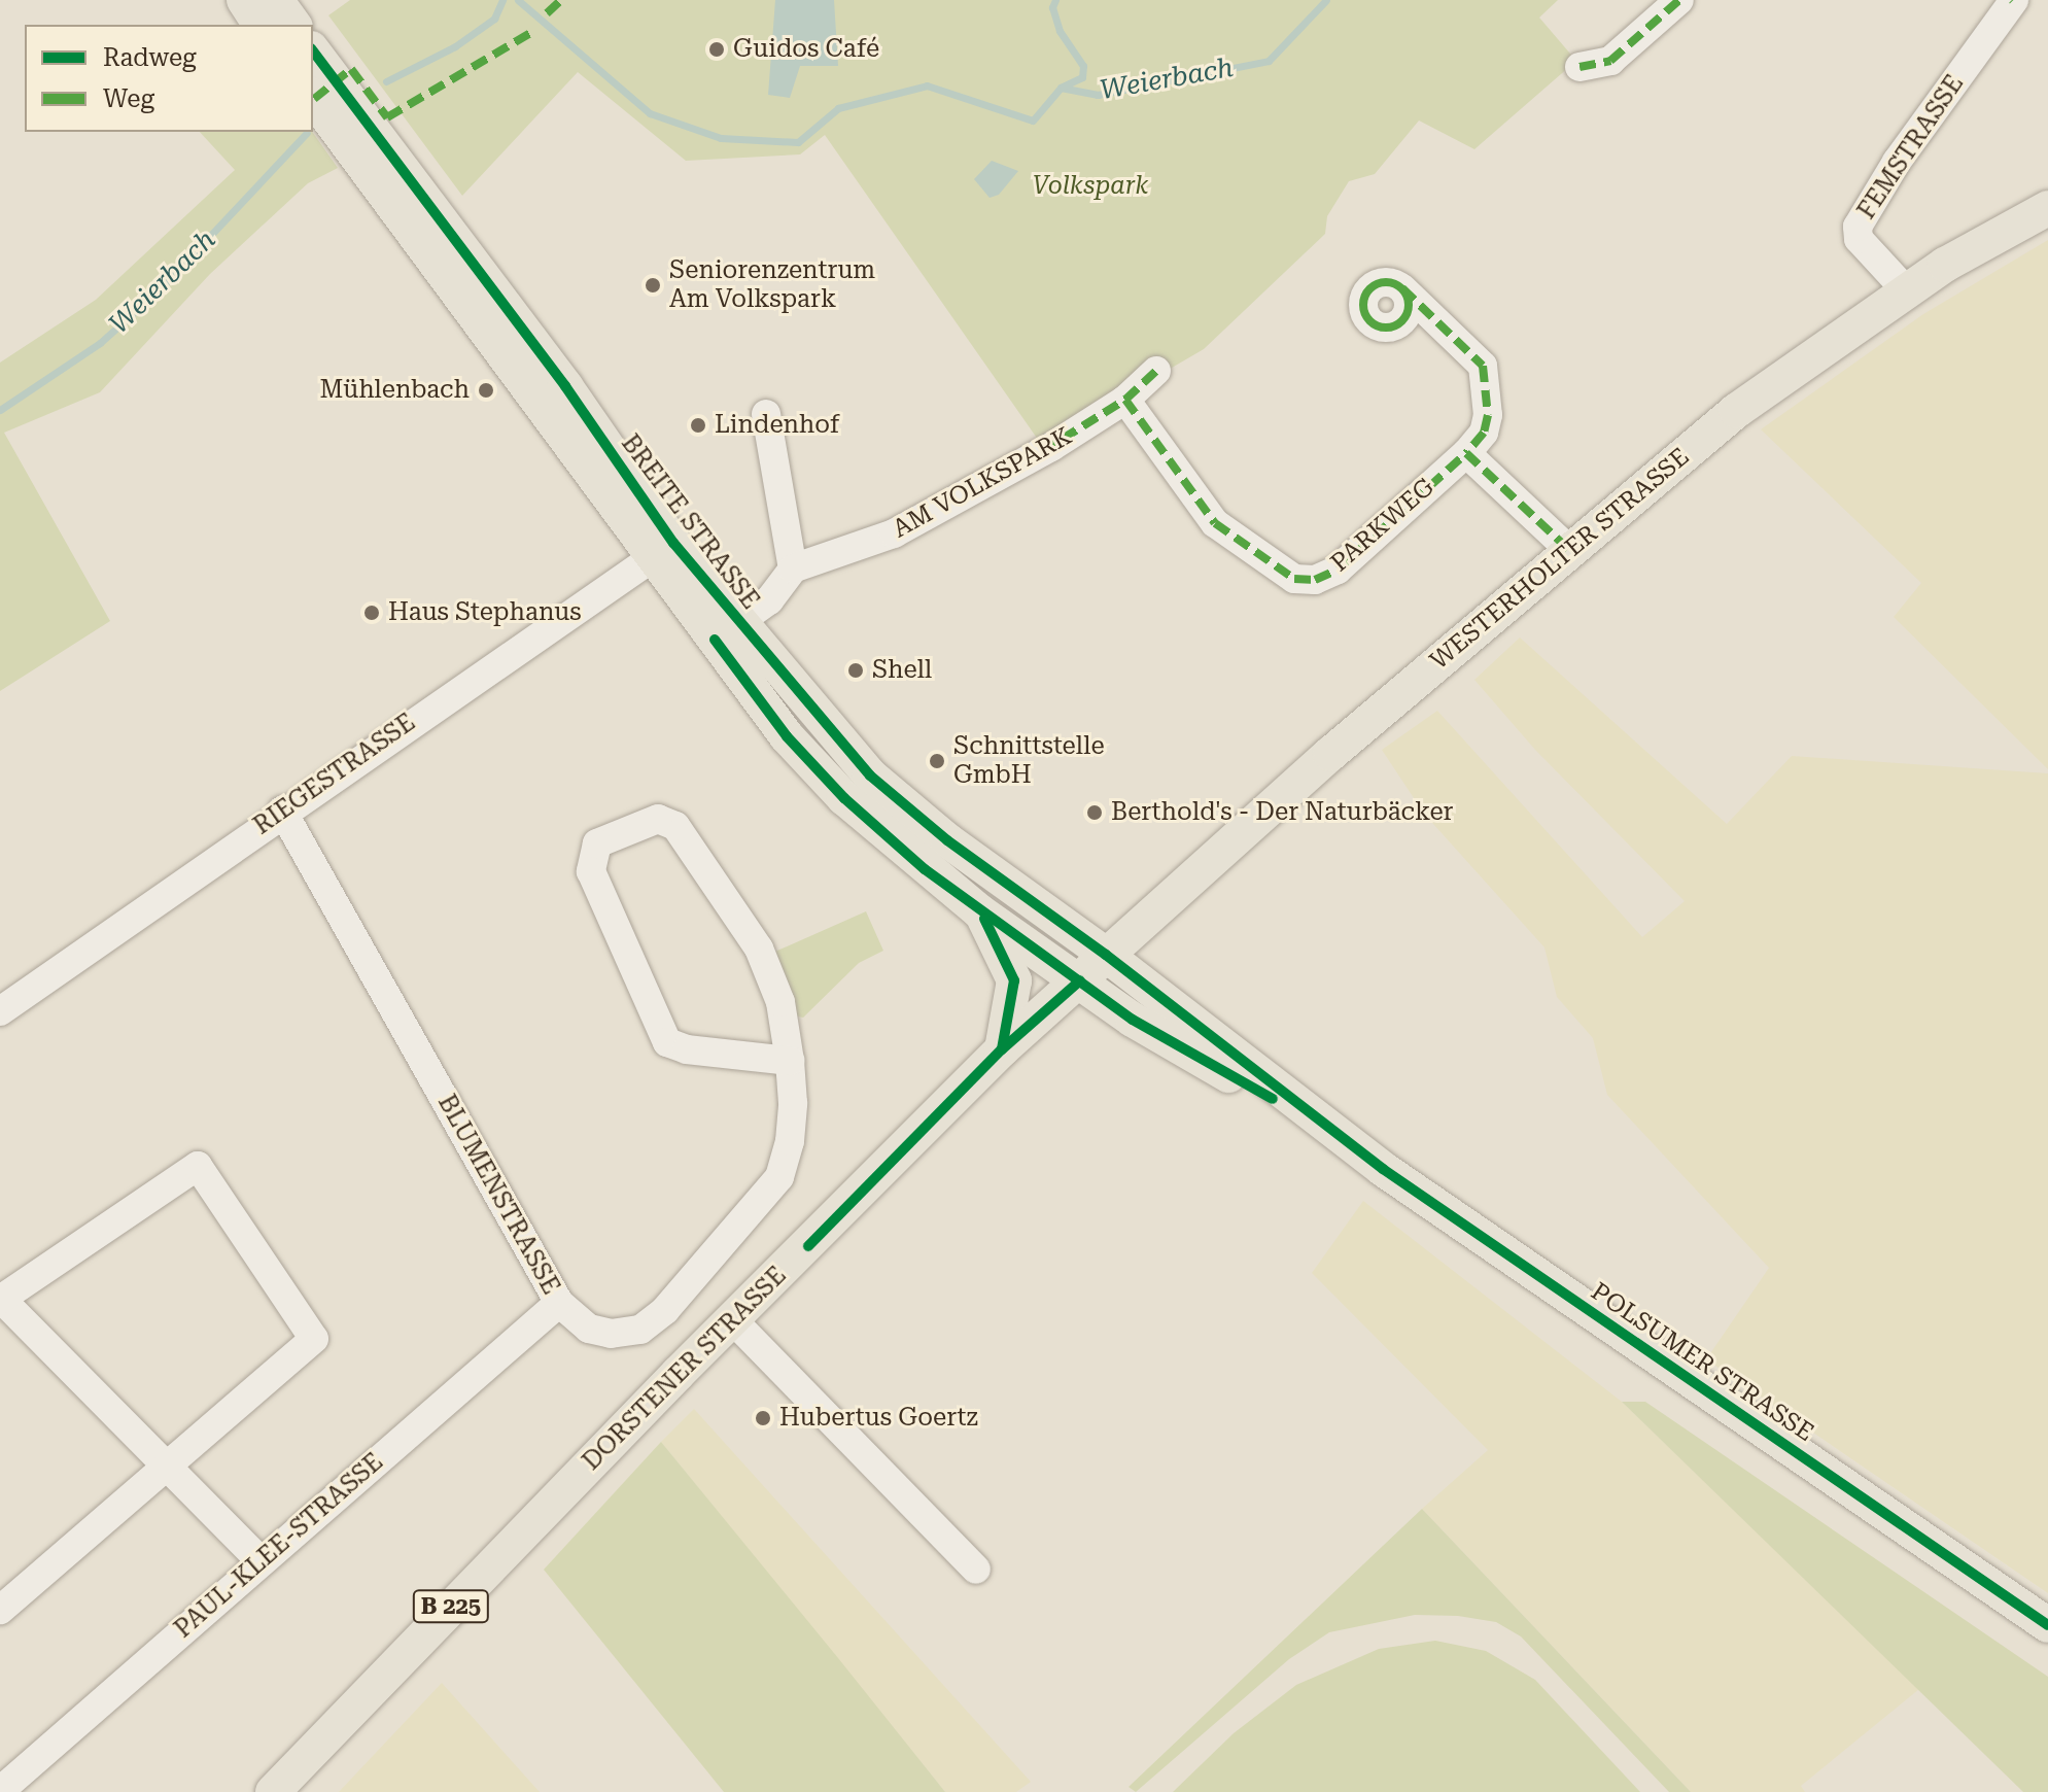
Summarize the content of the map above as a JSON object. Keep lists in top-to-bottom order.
{
  "streets": {
    "main road": [
      "BREITE STRASSE",
      "WESTERHOLTER STRASSE",
      "POLSUMER STRASSE",
      "DORSTENER STRASSE",
      "B 225"
    ],
    "street": [
      "FEMSTRASSE",
      "AM VOLKSPARK",
      "PARKWEG",
      "RIEGESTRASSE",
      "BLUMENSTRASSE",
      "PAUL-KLEE-STRASSE"
    ]
  },
  "crossings": [
    ["FEMSTRASSE", "WESTERHOLTER STRASSE"],
    ["AM VOLKSPARK", "PARKWEG"],
    ["BREITE STRASSE", "WESTERHOLTER STRASSE"],
    ["BREITE STRASSE", "RIEGESTRASSE"],
    ["BREITE STRASSE", "POLSUMER STRASSE"],
    ["BREITE STRASSE", "DORSTENER STRASSE"],
    ["WESTERHOLTER STRASSE", "POLSUMER STRASSE"],
    ["WESTERHOLTER STRASSE", "DORSTENER STRASSE"],
    ["RIEGESTRASSE", "BLUMENSTRASSE"],
    ["BLUMENSTRASSE", "PAUL-KLEE-STRASSE"],
    ["POLSUMER STRASSE", "DORSTENER STRASSE"]
  ],
  "water": ["Weierbach"],
  "parks": ["Volkspark"],
  "places": [
    "Guidos Café",
    "Seniorenzentrum Am Volkspark",
    "Mühlenbach",
    "Lindenhof",
    "Haus Stephanus",
    "Shell",
    "Schnittstelle GmbH",
    "Berthold's - Der Naturbäcker",
    "Hubertus Goertz"
  ],
  "legend": ["Radweg", "Weg"]
}
